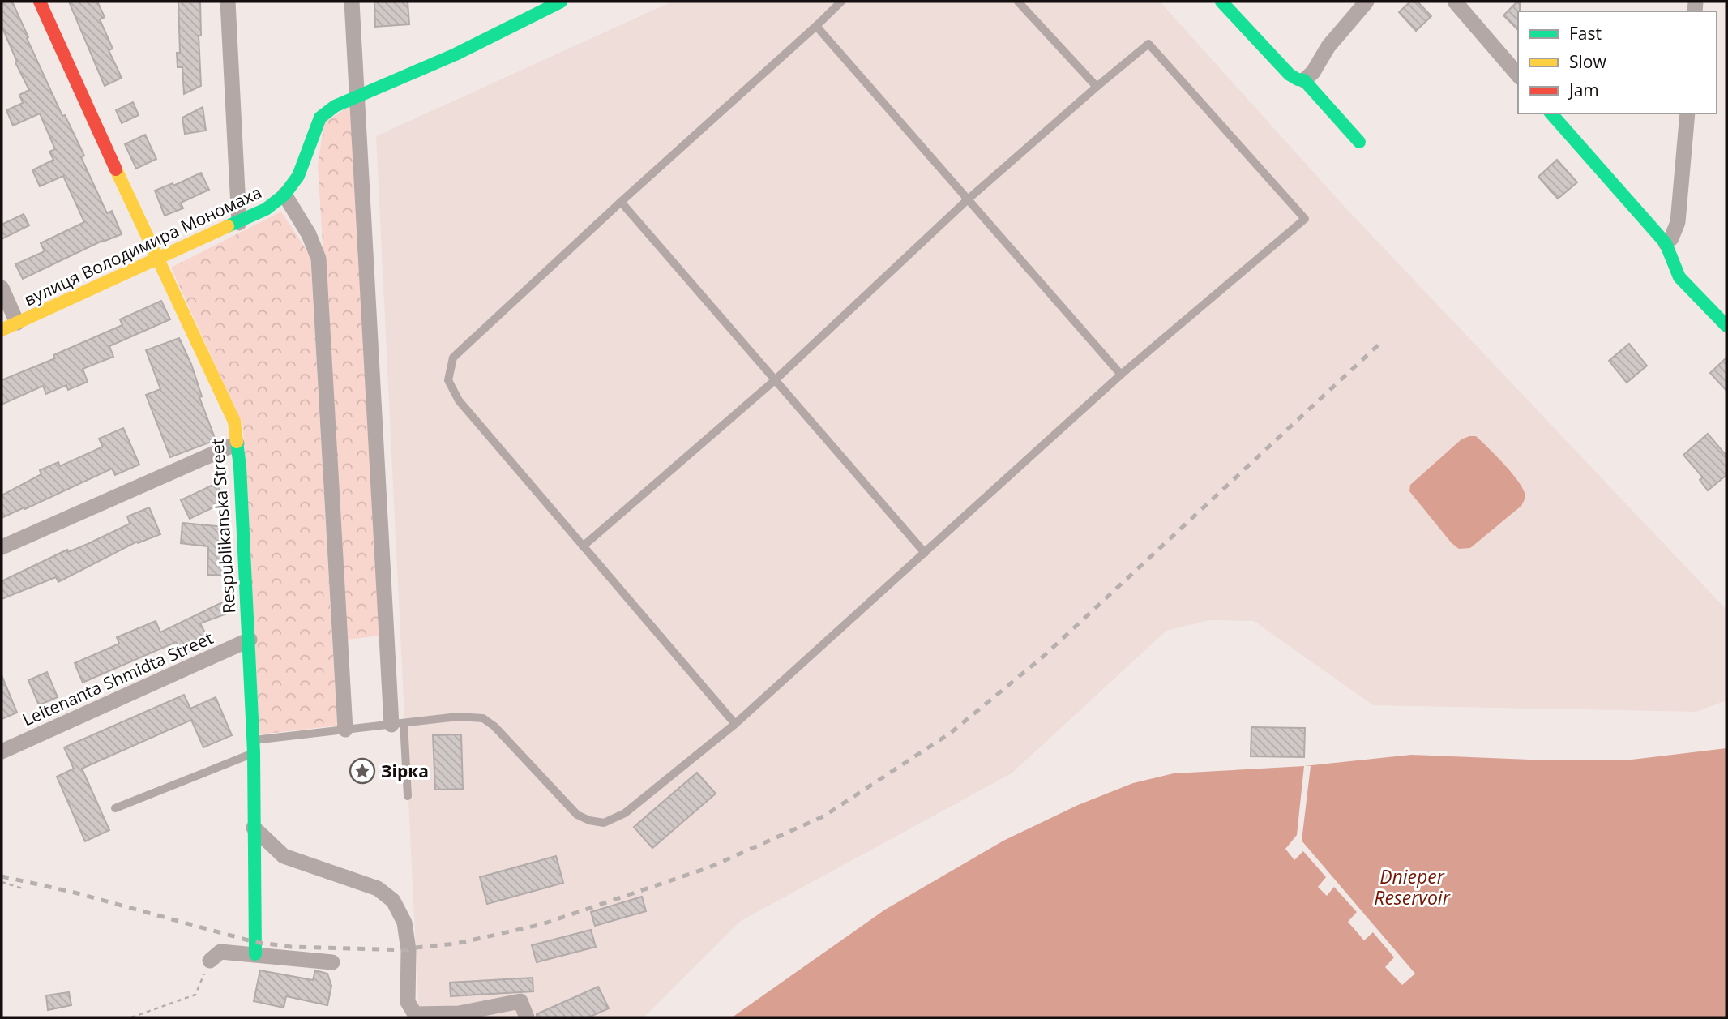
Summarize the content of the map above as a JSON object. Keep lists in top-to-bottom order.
{
  "streets": {
    "street": ["вулиця Володимира Мономаха", "Respublikanska Street", "Leitenanta Shmidta Street"]
  },
  "crossings": [
    ["вулиця Володимира Мономаха", "Respublikanska Street"],
    ["Respublikanska Street", "Leitenanta Shmidta Street"]
  ],
  "water": ["Dnieper Reservoir"],
  "places": {
    "place": ["Зірка"]
  },
  "legend": ["Fast", "Slow", "Jam"]
}
